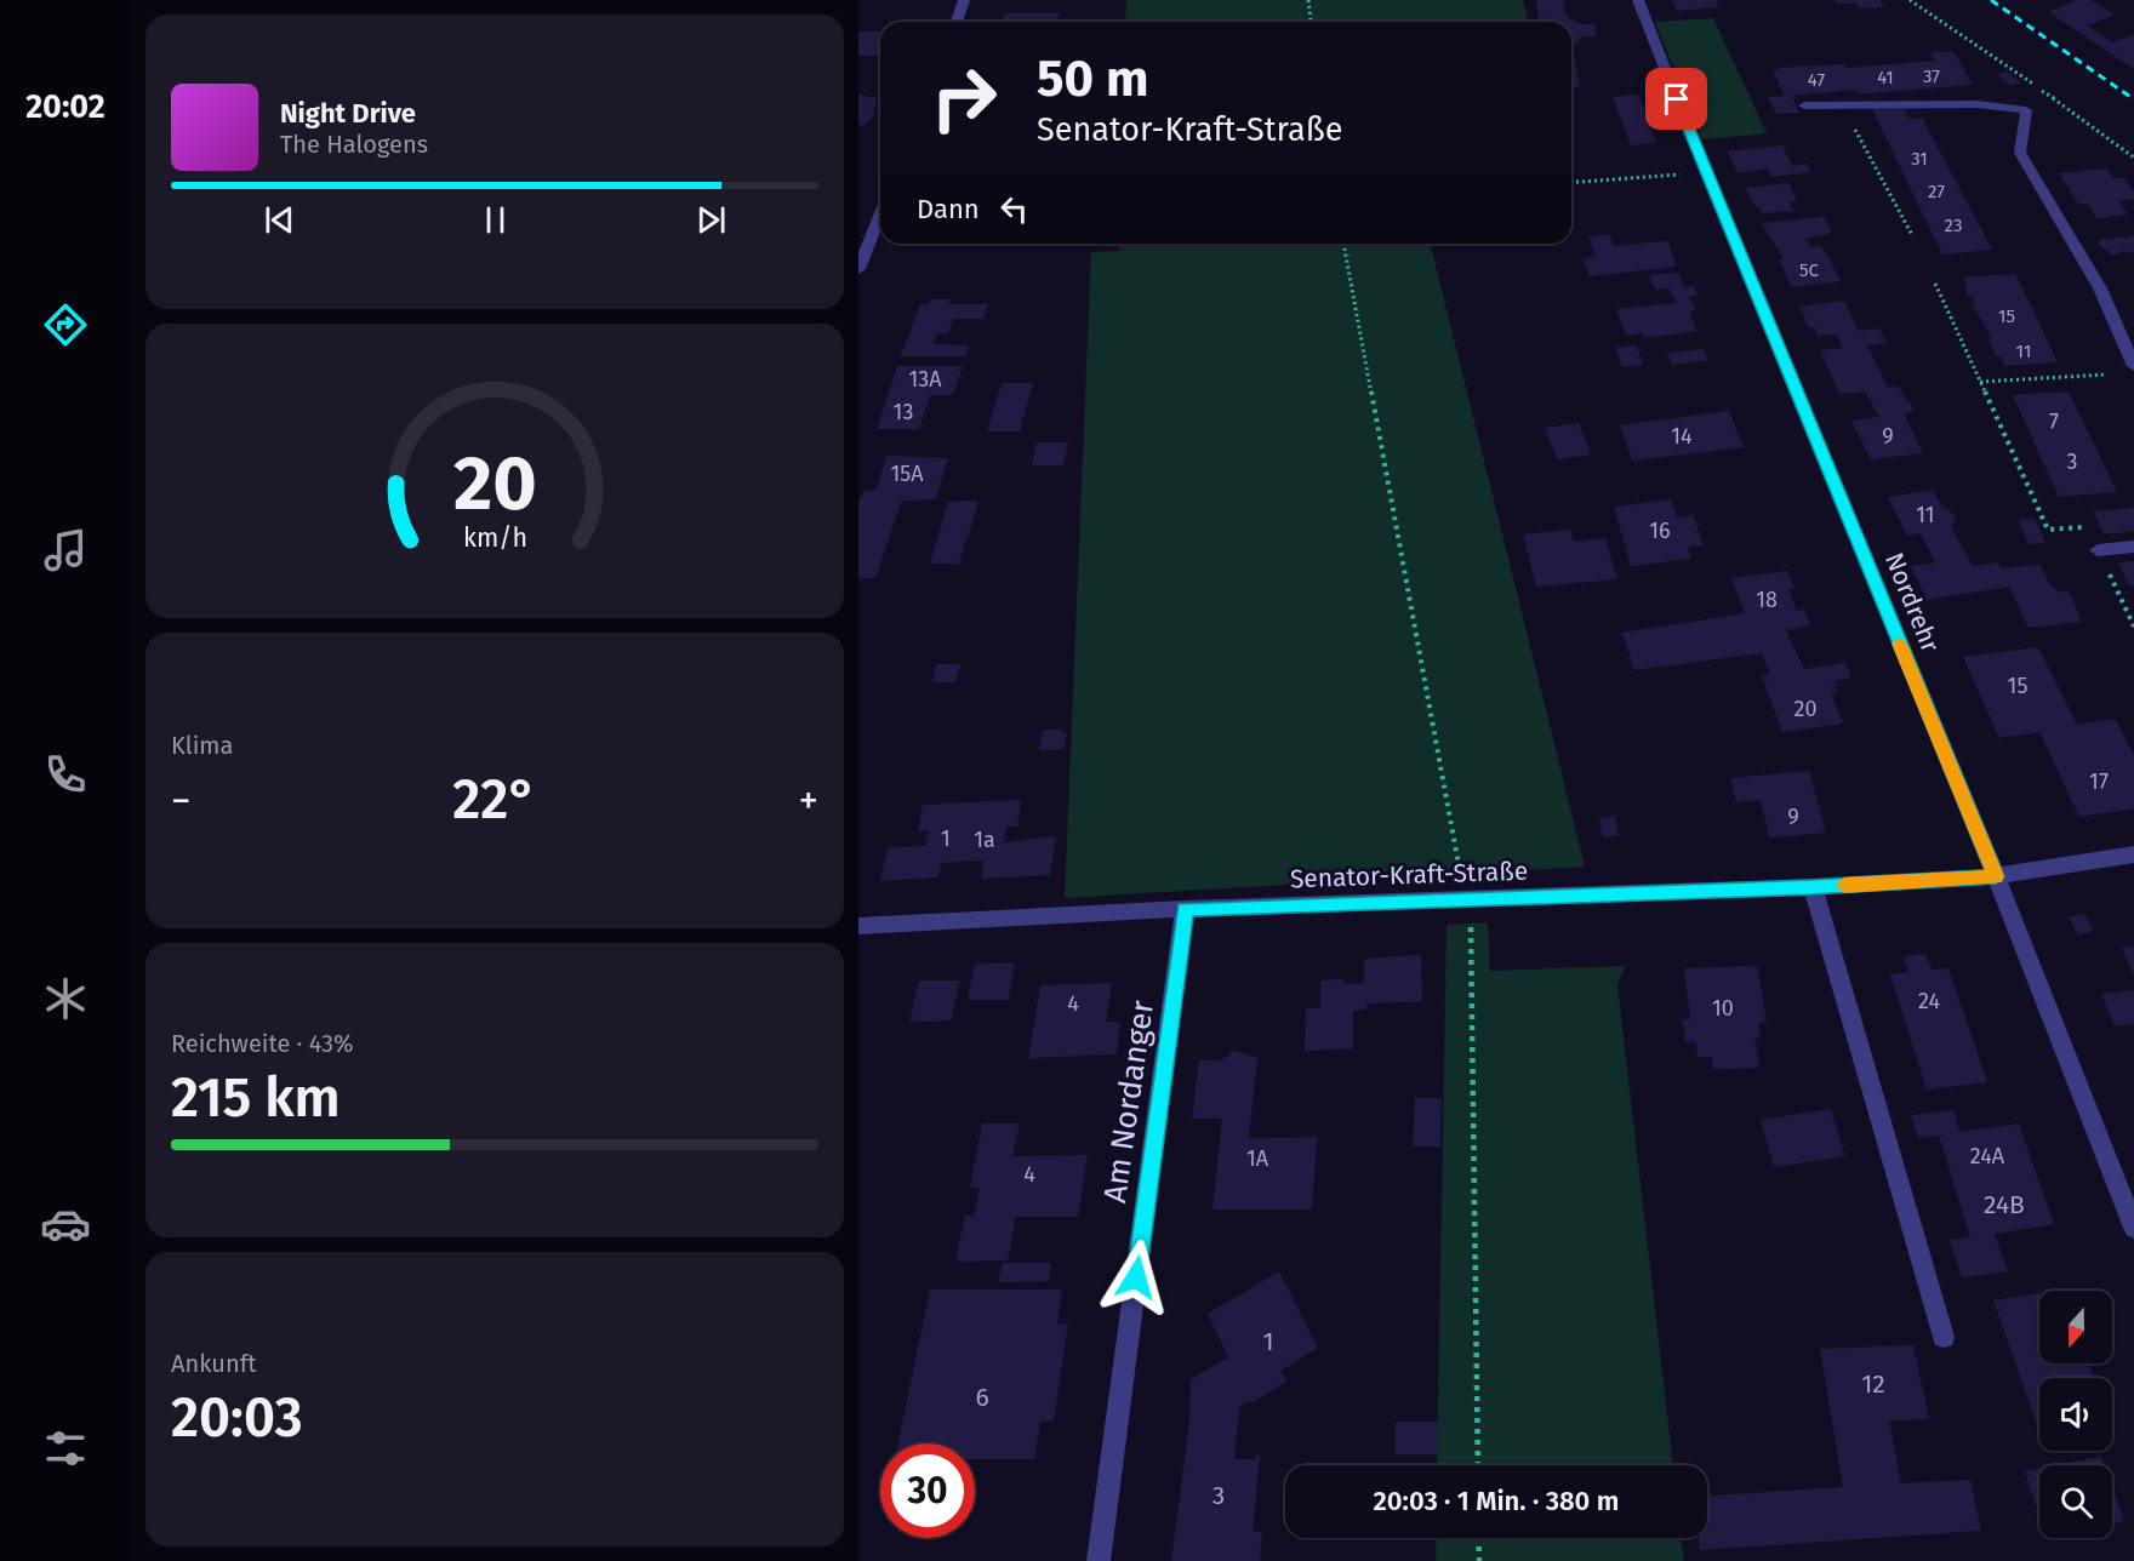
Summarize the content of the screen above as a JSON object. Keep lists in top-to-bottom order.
{
  "streets": {
    "street": ["Nordrehr", "Senator-Kraft-Straße", "Am Nordanger"]
  },
  "crossings": [
    ["Nordrehr", "Senator-Kraft-Straße"],
    ["Senator-Kraft-Straße", "Am Nordanger"]
  ],
  "house_numbers": [
    "37",
    "41",
    "47",
    "31",
    "27",
    "23",
    "5C",
    "15",
    "11",
    "13A",
    "13",
    "7",
    "14",
    "9",
    "3",
    "15A",
    "11",
    "16",
    "18",
    "15",
    "20",
    "17",
    "9",
    "1",
    "1a",
    "24",
    "4",
    "10",
    "24A",
    "1A",
    "4",
    "24B",
    "1",
    "12",
    "6",
    "3"
  ],
  "north": "bottom",
  "page": {
    "tabs": "20:02",
    "turn": ["50 m", "Senator-Kraft-Straße"],
    "song": ["Night Drive", "The Halogens"],
    "then": "Dann",
    "tile": [
      "Klima",
      ["Reichweite · 43%", "215 km"],
      ["Ankunft", "20:03"]
    ],
    "heat": ["−", "22°", "+"],
    "limit": "30",
    "trip": "20:03 · 1 Min. · 380 m",
    "gauge": ["20", "km/h"]
  }
}
